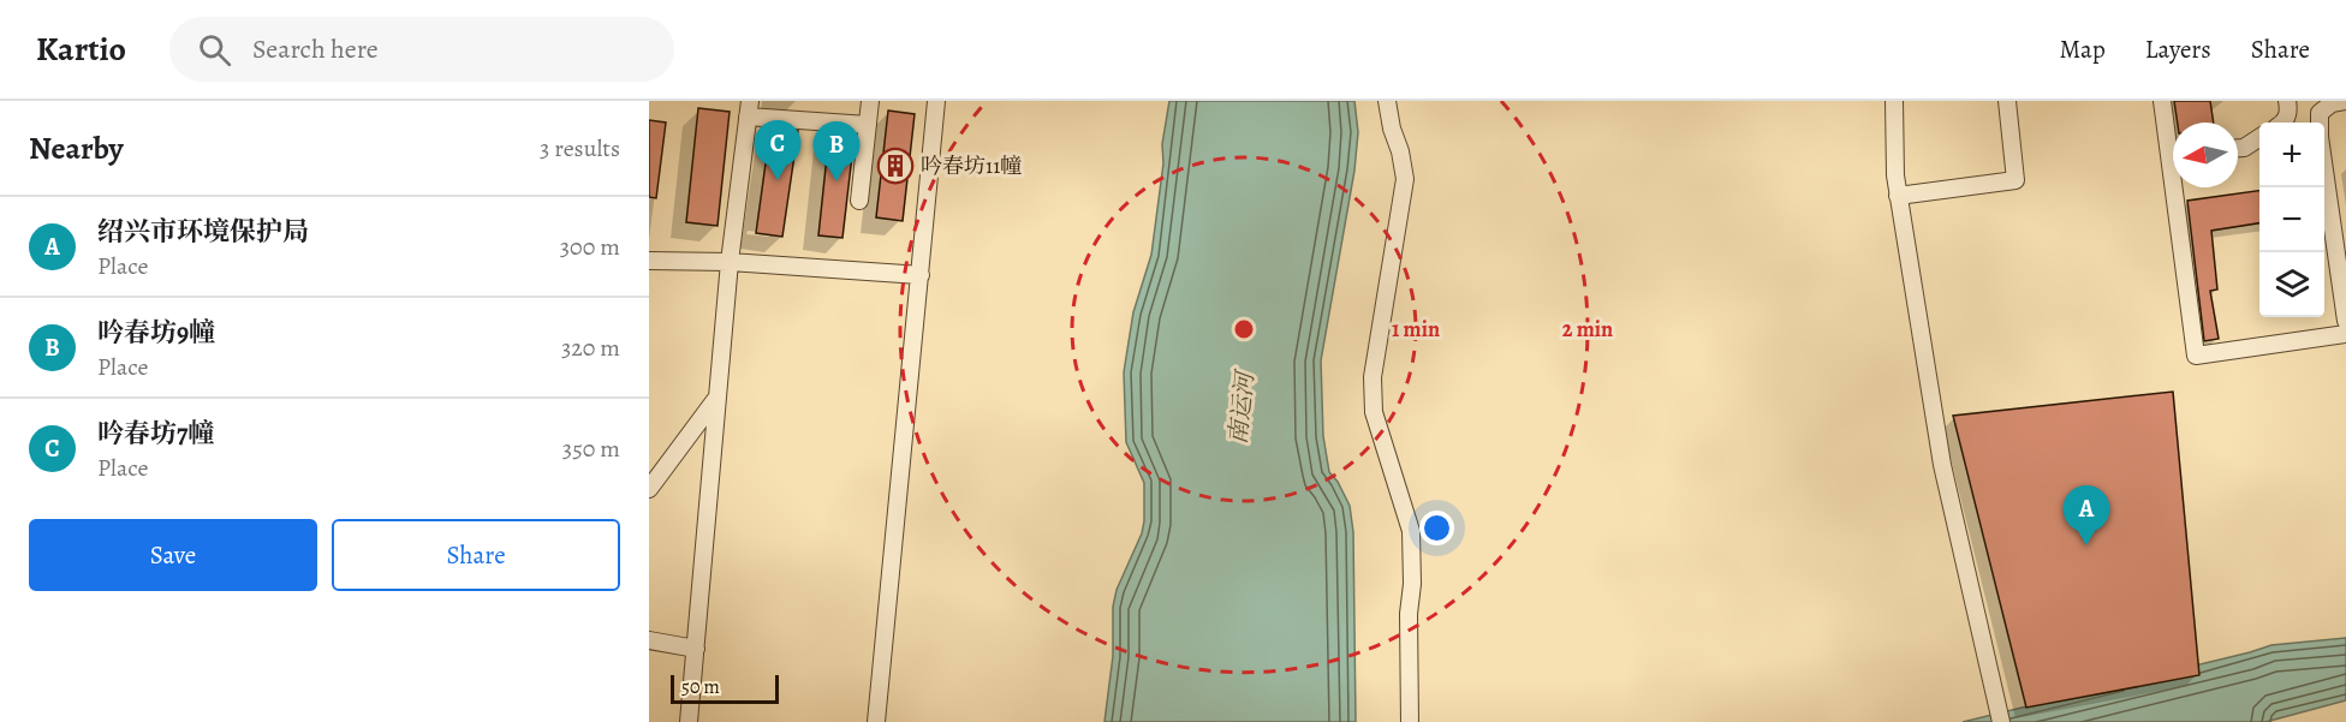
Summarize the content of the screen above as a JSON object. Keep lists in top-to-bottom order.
{
  "water": ["南运河"],
  "places": {
    "building": ["吟春坊11幢"]
  },
  "scale_bar": "50 m",
  "north": "left",
  "page": {
    "header": "Kartio",
    "search": "Search here",
    "nav": ["Map", "Layers", "Share"],
    "heading": ["Nearby", "3 results"],
    "pins": ["C", "B", "A"],
    "map_buttons": ["+", "−"],
    "list": [
      {
        "mark": "A",
        "name": "绍兴市环境保护局",
        "note": "Place",
        "value": "300 m"
      },
      {
        "mark": "B",
        "name": "吟春坊9幢",
        "note": "Place",
        "value": "320 m"
      },
      {
        "mark": "C",
        "name": "吟春坊7幢",
        "note": "Place",
        "value": "350 m"
      }
    ],
    "buttons": ["Save", "Share"],
    "scale": "50 m"
  },
  "rings": ["1 min", "2 min"]
}
